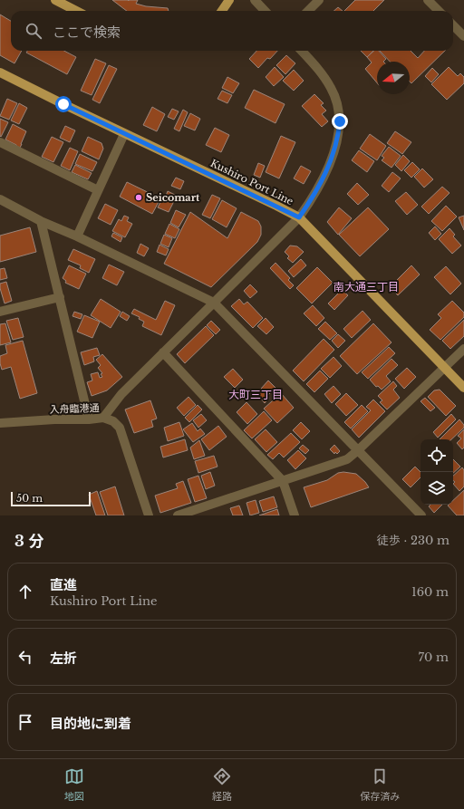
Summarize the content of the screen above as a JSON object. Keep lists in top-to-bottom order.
{
  "streets": {
    "main road": ["Kushiro Port Line"],
    "street": ["入舟臨港通"]
  },
  "districts": ["南大通三丁目", "大町三丁目"],
  "places": ["Seicomart"],
  "scale_bar": "50 m",
  "north": "left",
  "page": {
    "search": "ここで検索",
    "scale": "50 m",
    "heading": ["3 分", "徒歩 · 230 m"],
    "list": [
      ["直進", "Kushiro Port Line", "160 m"],
      ["左折", "70 m"],
      "目的地に到着"
    ],
    "nav": ["地図", "経路", "保存済み"]
  }
}
